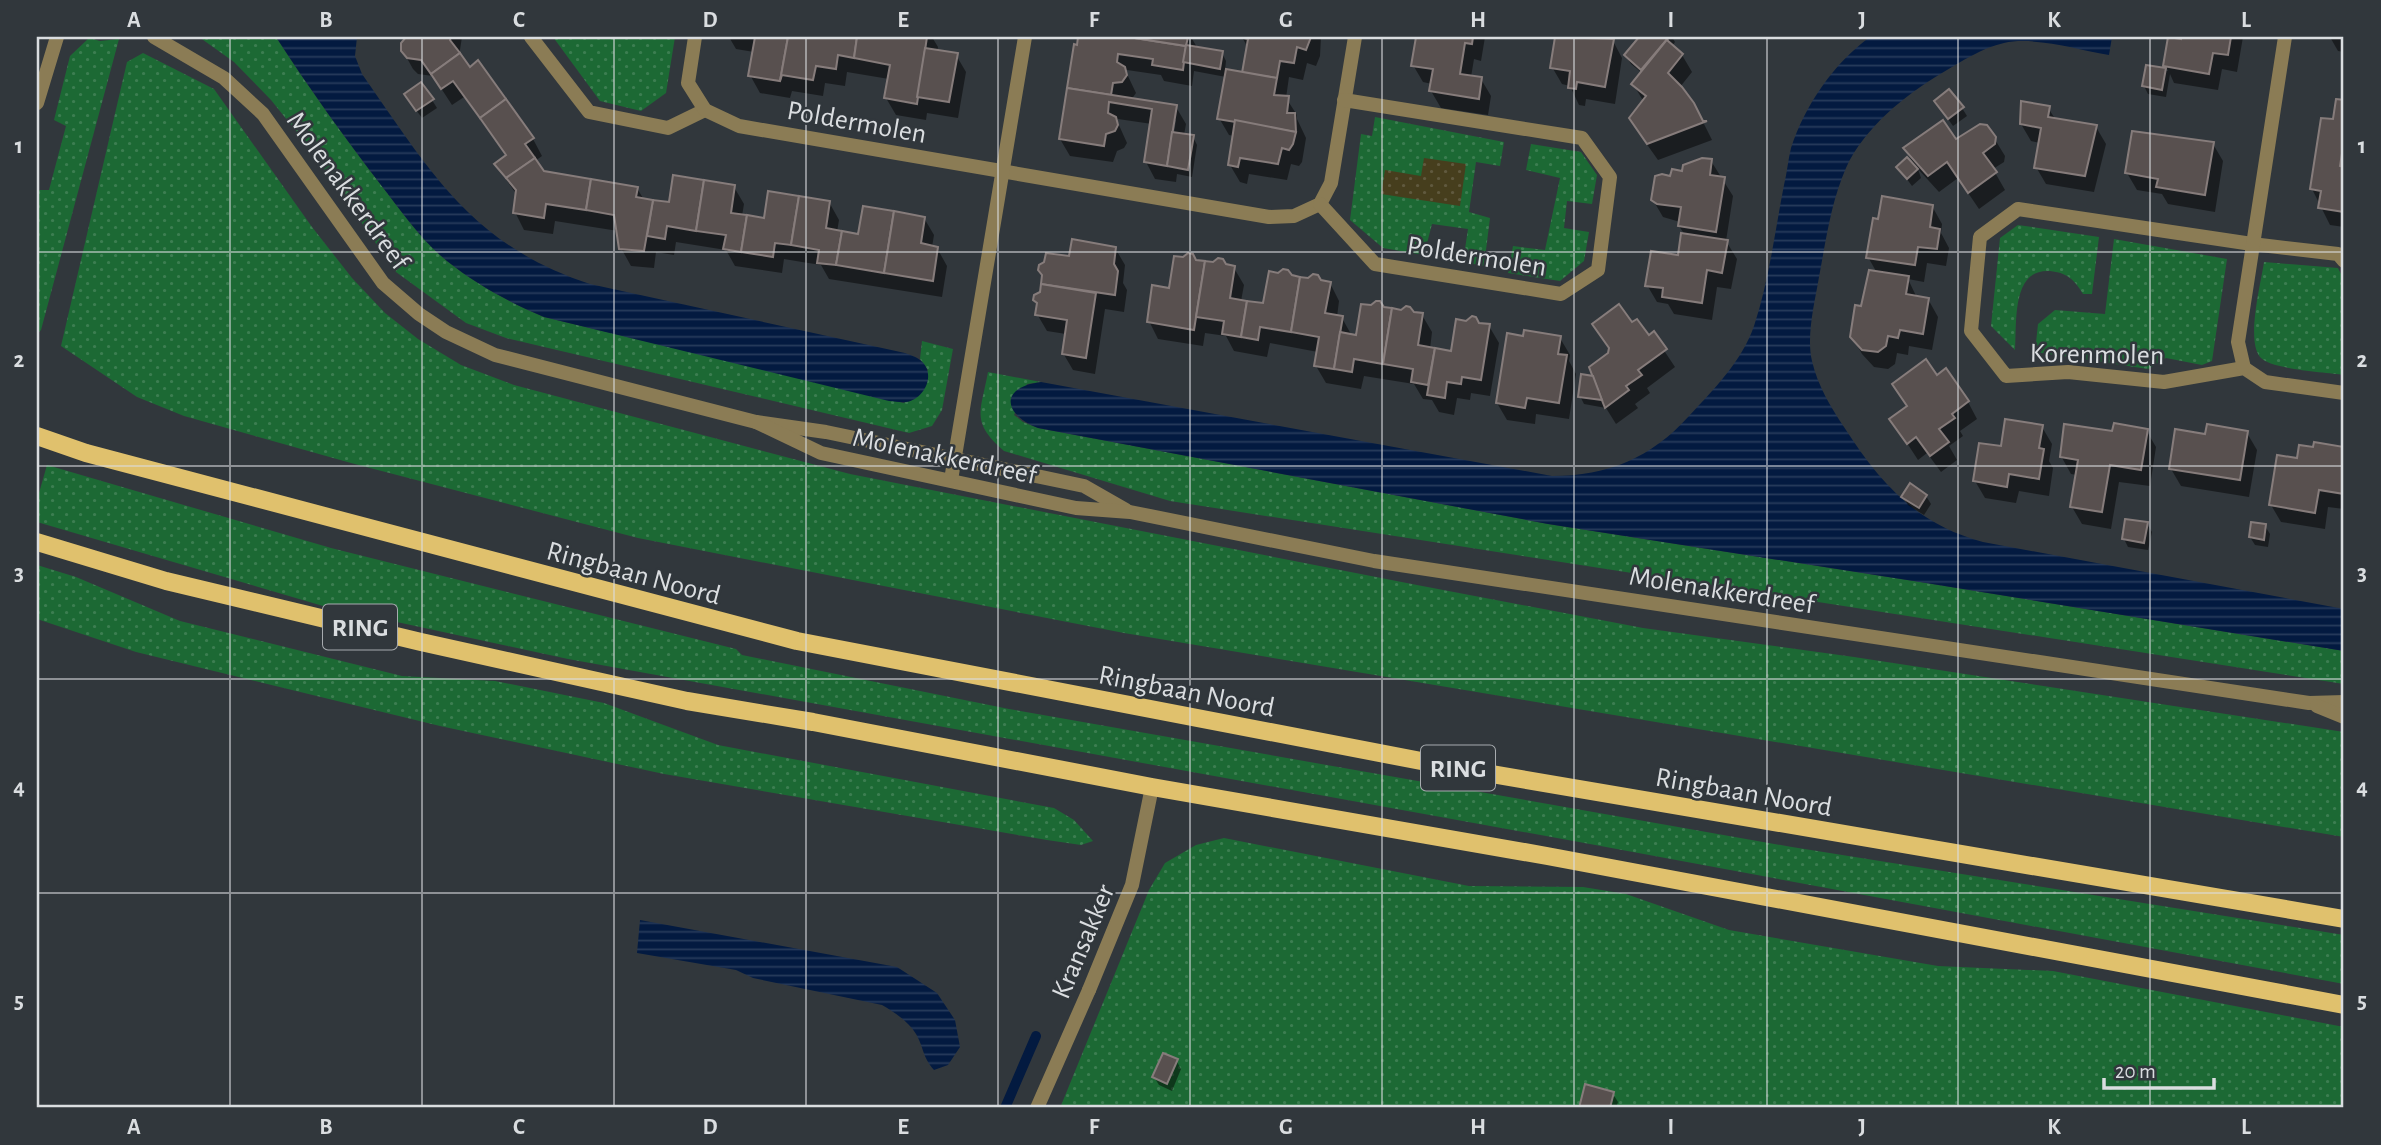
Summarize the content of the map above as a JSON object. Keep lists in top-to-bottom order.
{
  "streets": {
    "main road": ["Ringbaan Noord", "RING"],
    "street": [
      "Poldermolen",
      "Molenakkerdreef",
      "Korenmolen",
      "Kransakker"
    ]
  },
  "crossings": [
    ["RING", "Kransakker"]
  ],
  "scale_bar": "20 m",
  "grid": {
    "columns": [
      "A",
      "B",
      "C",
      "D",
      "E",
      "F",
      "G",
      "H",
      "I",
      "J",
      "K",
      "L"
    ],
    "rows": [
      "1",
      "2",
      "3",
      "4",
      "5"
    ]
  }
}
